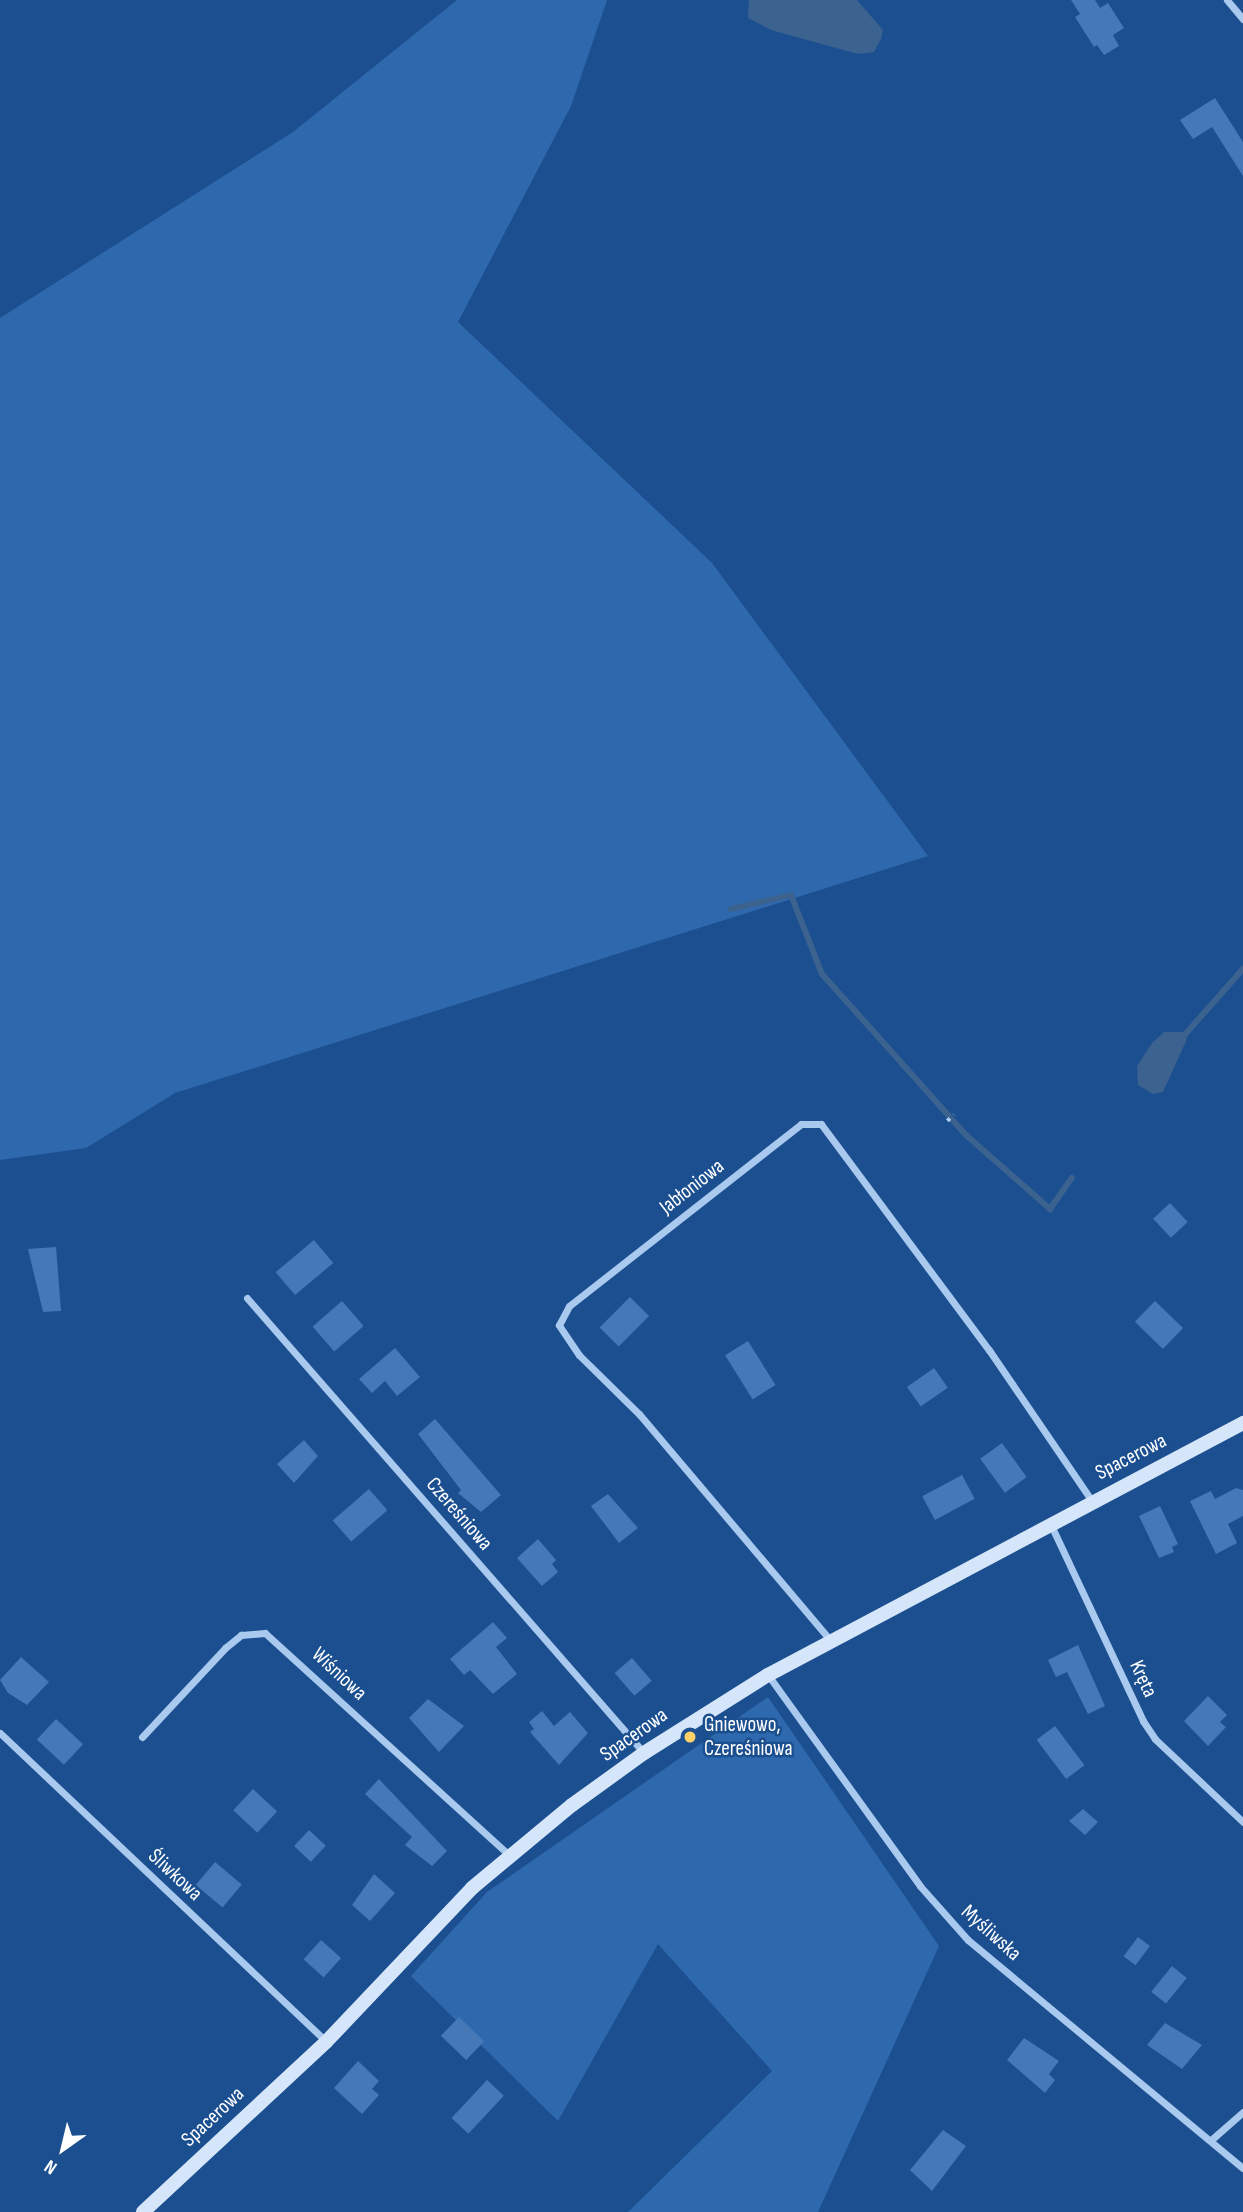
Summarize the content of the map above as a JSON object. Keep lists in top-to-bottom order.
{
  "streets": {
    "street": [
      "Jabłoniowa",
      "Spacerowa",
      "Czereśniowa",
      "Wiśniowa",
      "Kręta",
      "Śliwkowa",
      "Myśliwska"
    ]
  },
  "crossings": [
    ["Jabłoniowa", "Spacerowa"],
    ["Spacerowa", "Czereśniowa"],
    ["Spacerowa", "Wiśniowa"],
    ["Spacerowa", "Kręta"],
    ["Spacerowa", "Śliwkowa"],
    ["Spacerowa", "Myśliwska"]
  ],
  "places": ["Gniewowo, Czereśniowa"],
  "north": "bottom left"
}
